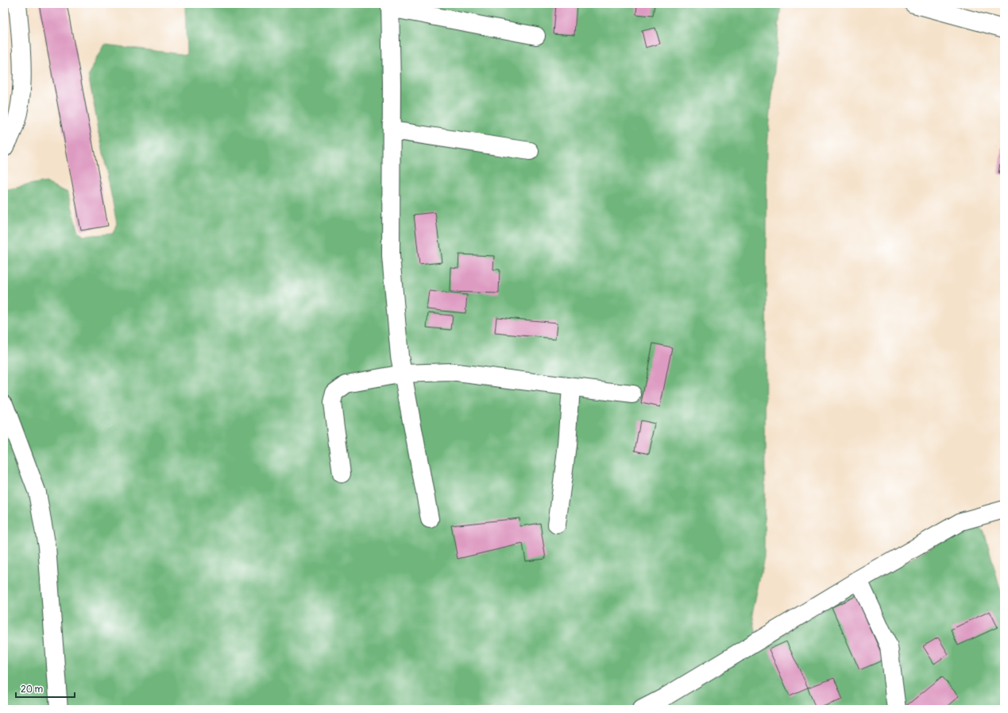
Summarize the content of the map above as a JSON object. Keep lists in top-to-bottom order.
{
  "scale_bar": "20 m"
}
